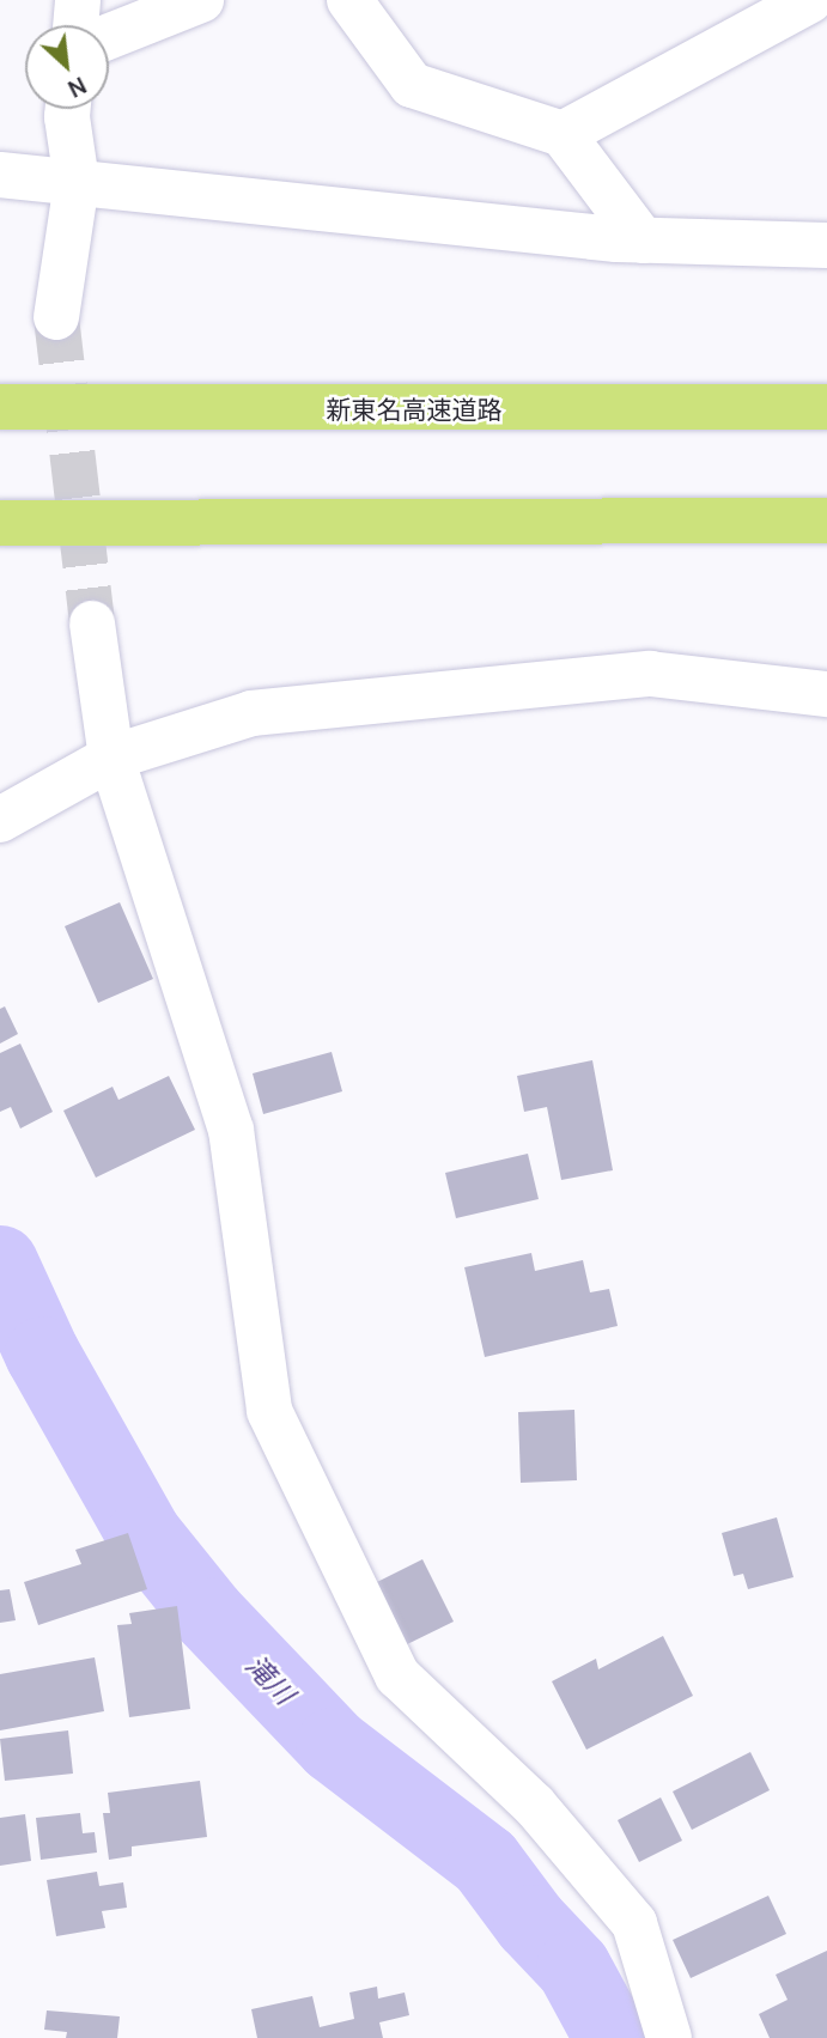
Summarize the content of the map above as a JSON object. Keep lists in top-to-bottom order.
{
  "streets": {
    "highway": ["新東名高速道路"]
  },
  "water": ["滝川"],
  "north": "bottom right"
}
